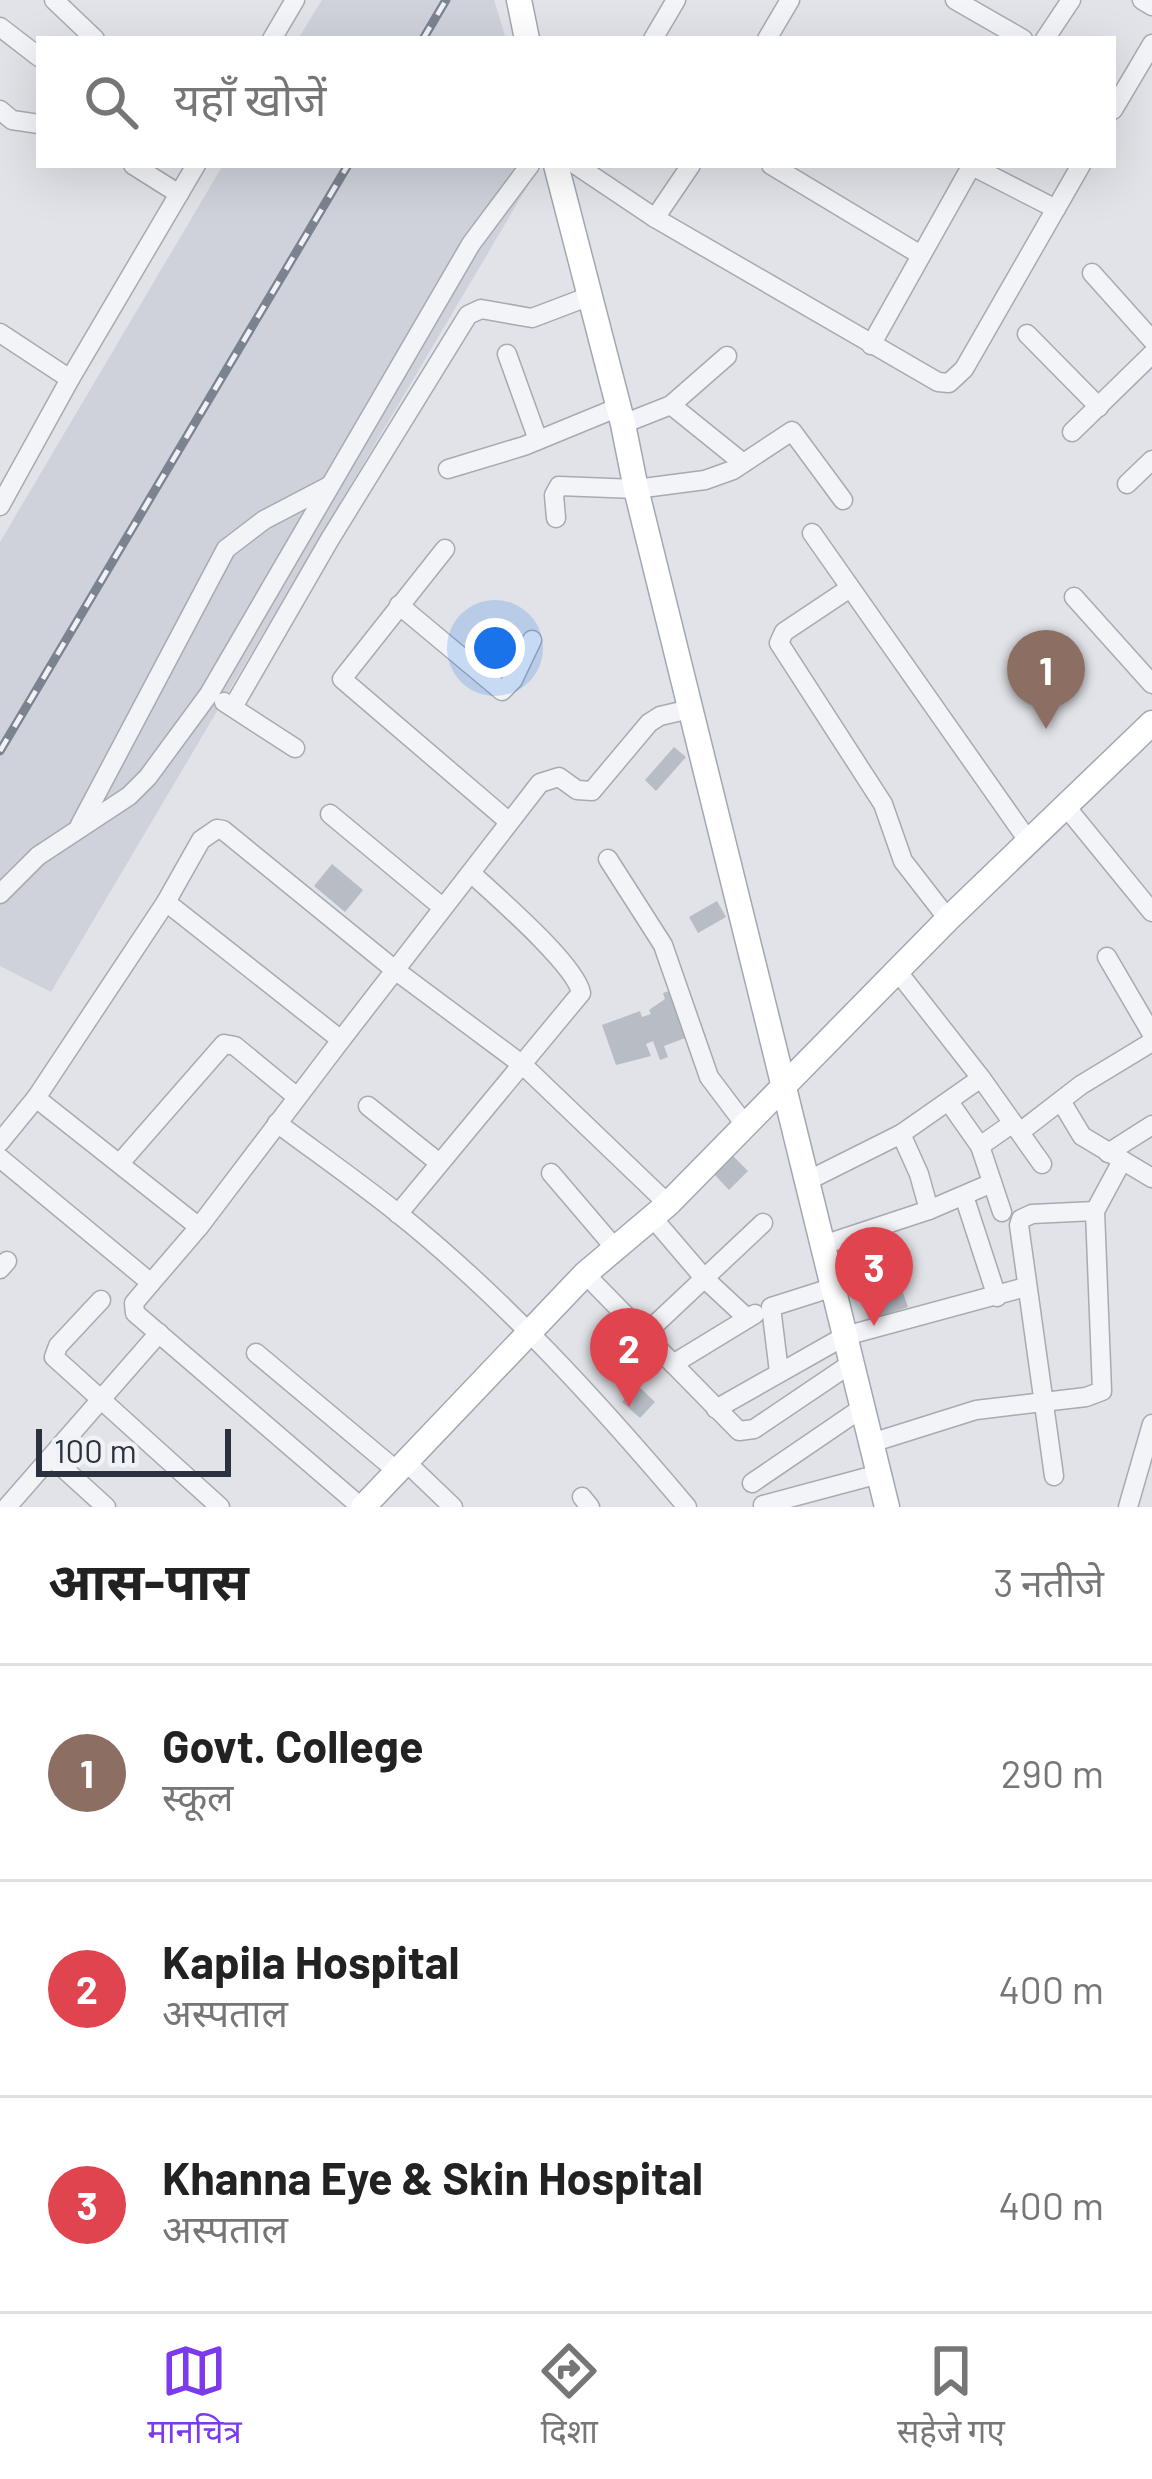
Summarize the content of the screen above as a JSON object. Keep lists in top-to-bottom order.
{
  "scale_bar": "100 m",
  "page": {
    "search": "यहाँ खोजें",
    "pins": ["1", "3", "2"],
    "scale": "100 m",
    "heading": ["आस-पास", "3 नतीजे"],
    "list": [
      {
        "mark": "1",
        "name": "Govt. College",
        "note": "स्कूल",
        "value": "290 m"
      },
      {
        "mark": "2",
        "name": "Kapila Hospital",
        "note": "अस्पताल",
        "value": "400 m"
      },
      {
        "mark": "3",
        "name": "Khanna Eye & Skin Hospital",
        "note": "अस्पताल",
        "value": "400 m"
      }
    ],
    "nav": ["मानचित्र", "दिशा", "सहेजे गए"]
  }
}
